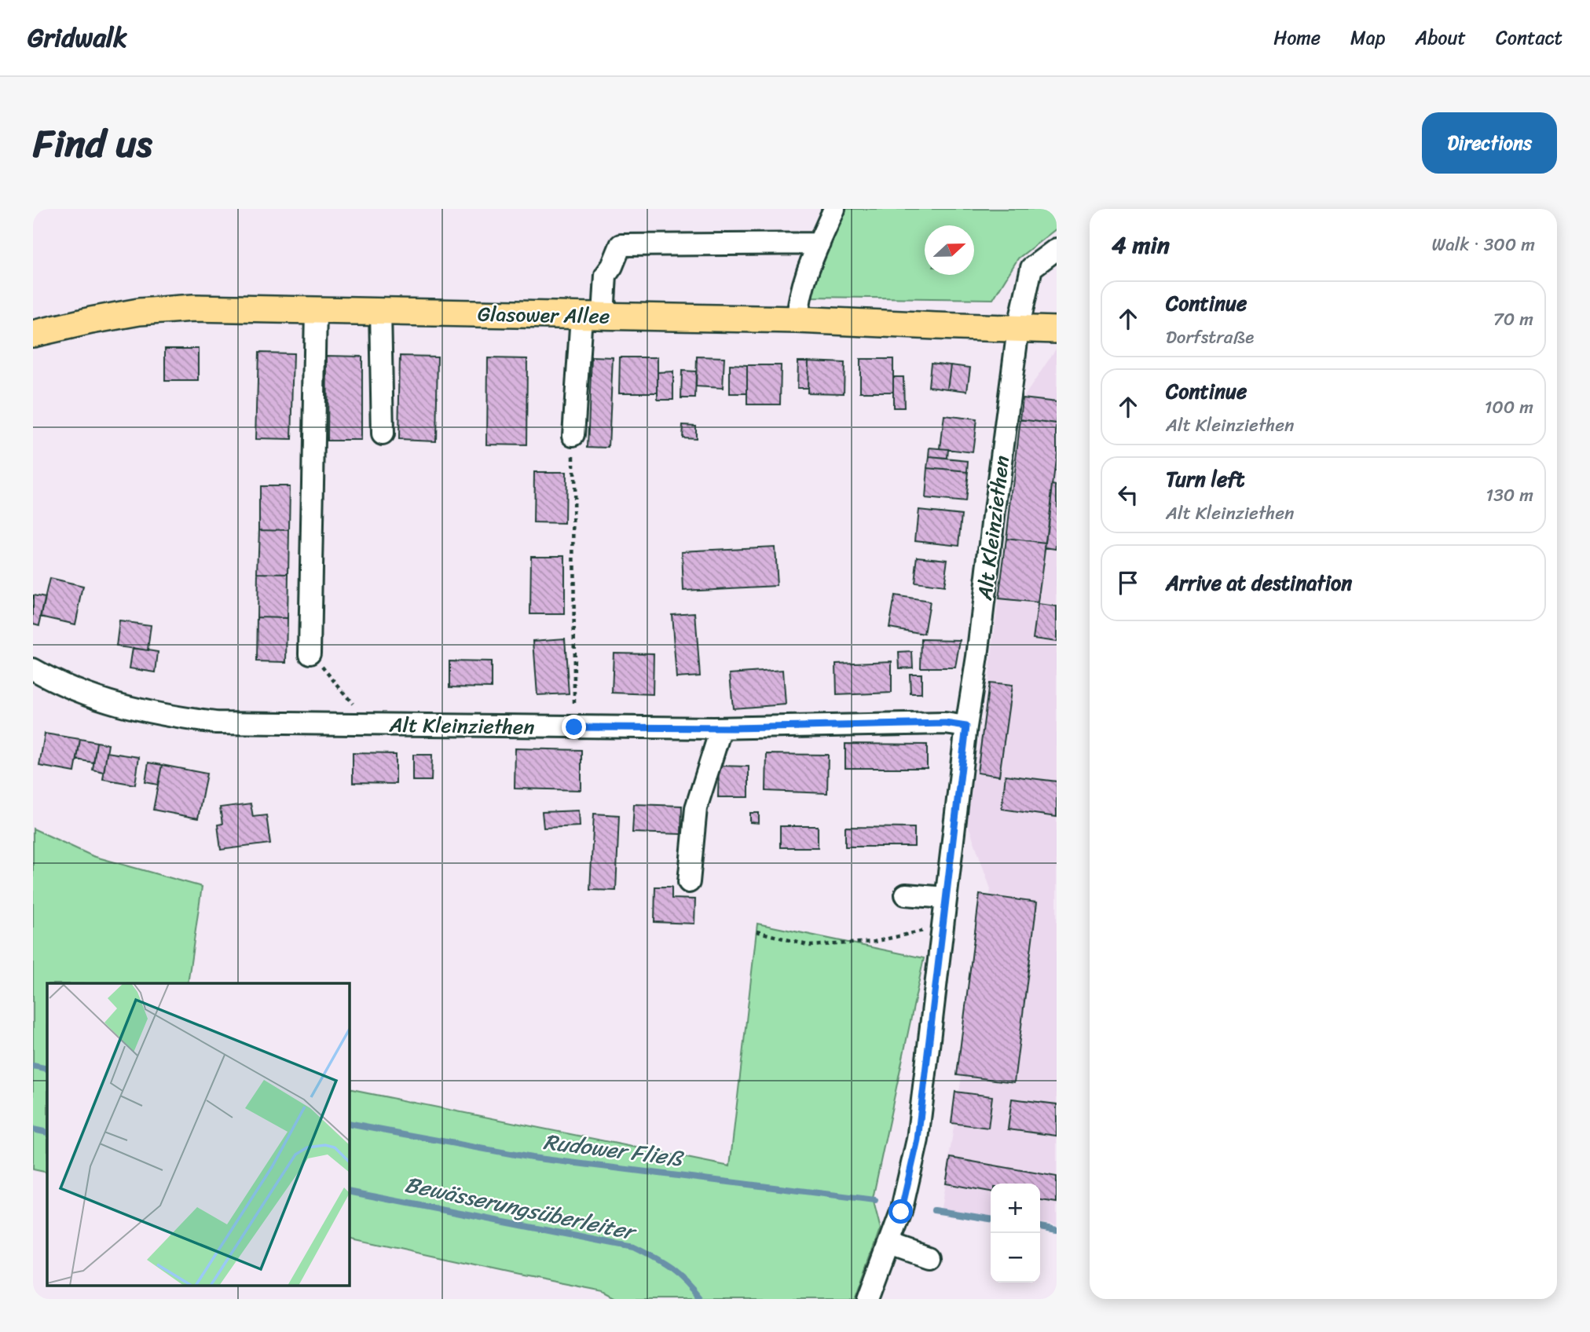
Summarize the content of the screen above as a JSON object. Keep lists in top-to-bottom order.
{
  "streets": {
    "main road": ["Glasower Allee"],
    "street": ["Alt Kleinziethen"]
  },
  "crossings": [
    ["Glasower Allee", "Alt Kleinziethen"]
  ],
  "water": ["Rudower Fließ", "Bewässerungsüberleiter"],
  "north": "right",
  "page": {
    "header": "Gridwalk",
    "nav": [
      "Home",
      "Map",
      "About",
      "Contact"
    ],
    "title": "Find us",
    "buttons": "Directions",
    "heading": ["4 min", "Walk · 300 m"],
    "list": [
      ["Continue", "Dorfstraße", "70 m"],
      ["Continue", "Alt Kleinziethen", "100 m"],
      ["Turn left", "Alt Kleinziethen", "130 m"],
      "Arrive at destination"
    ],
    "map_buttons": ["+", "−"]
  }
}
